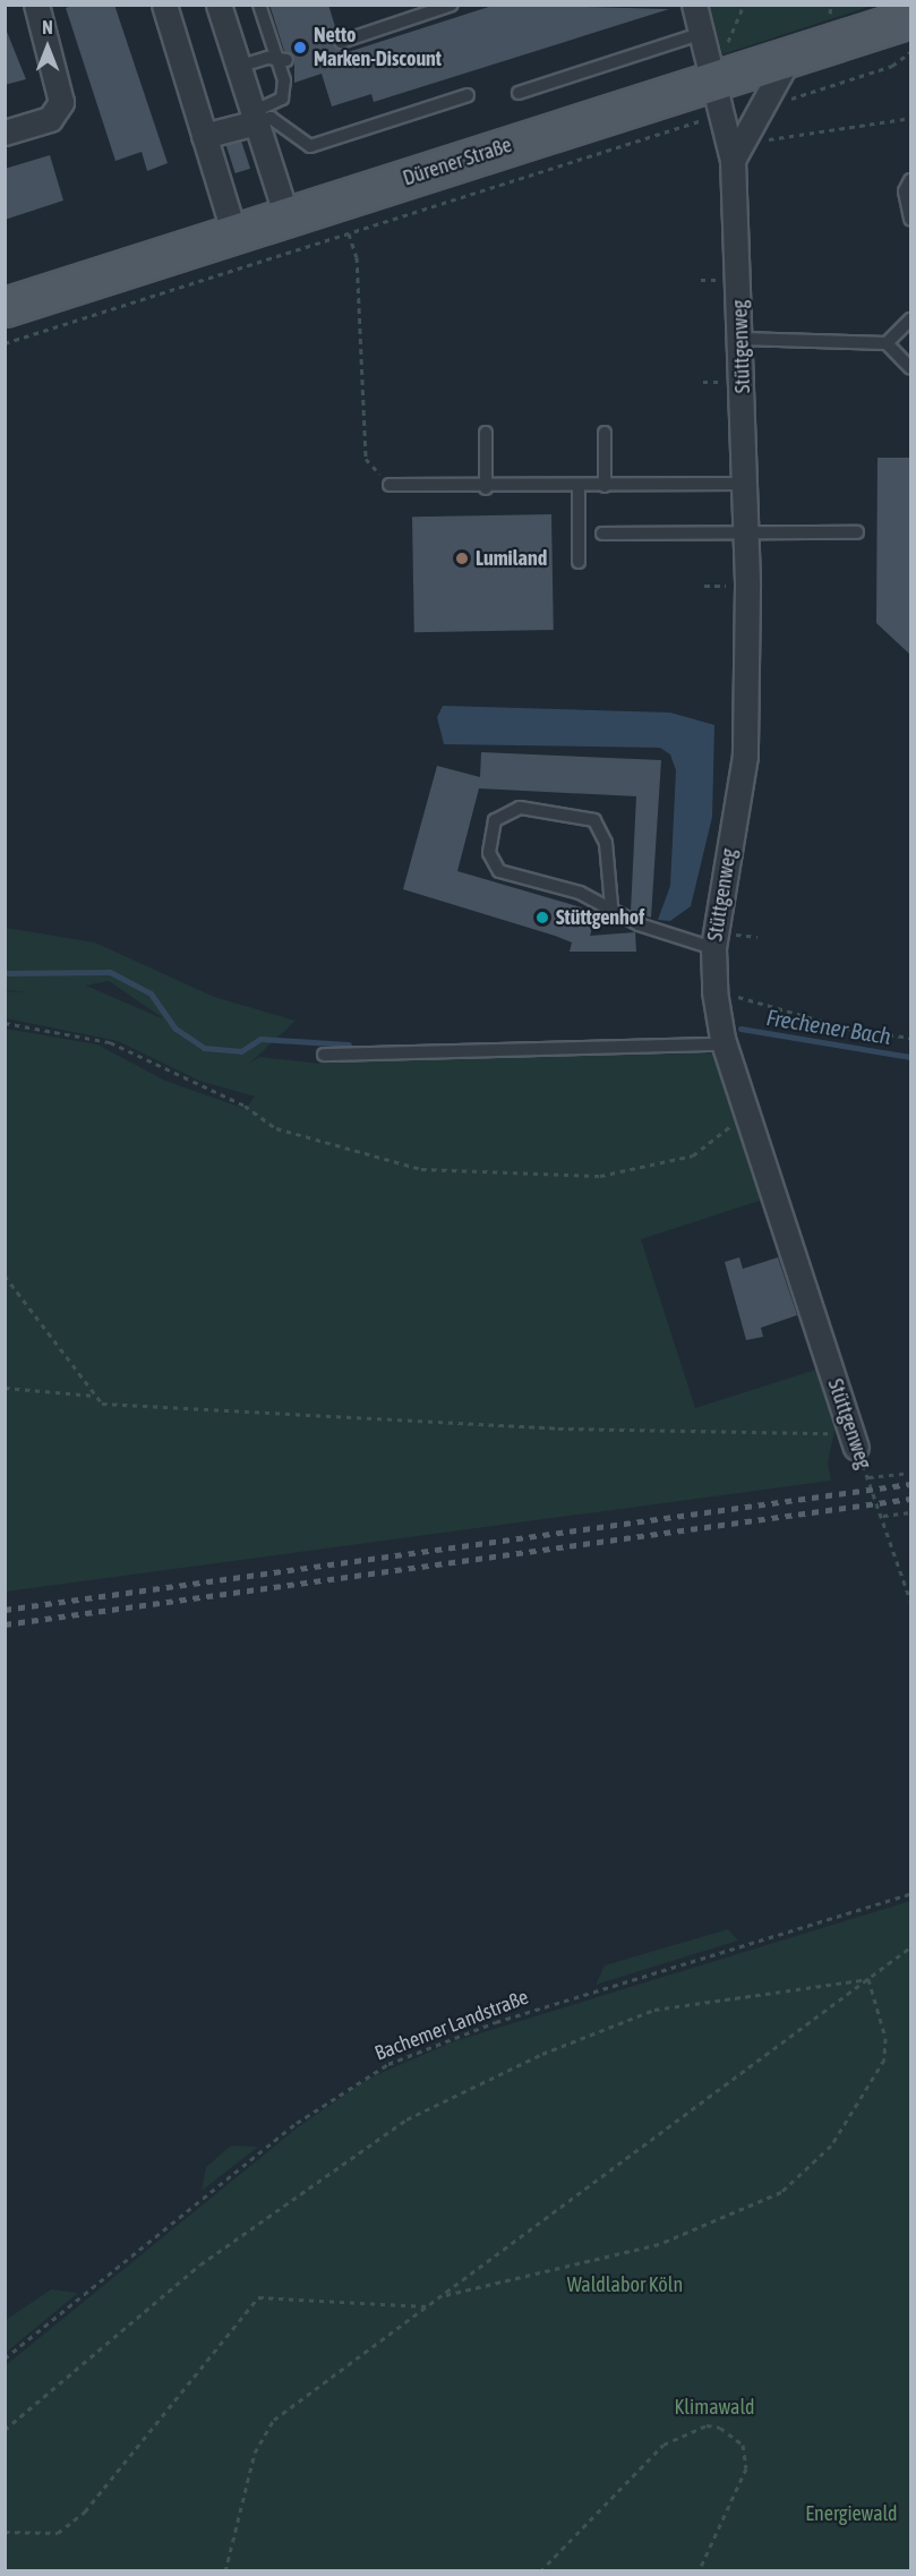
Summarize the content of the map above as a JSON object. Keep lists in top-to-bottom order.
{
  "streets": {
    "main road": ["Dürener Straße"],
    "street": ["Stüttgenweg"],
    "path": ["Bachemer Landstraße"]
  },
  "crossings": [
    ["Dürener Straße", "Stüttgenweg"]
  ],
  "water": ["Frechener Bach"],
  "parks": ["Waldlabor Köln", "Klimawald", "Energiewald"],
  "places": ["Netto Marken-Discount", "Lumiland", "Stüttgenhof"],
  "north": "top"
}
